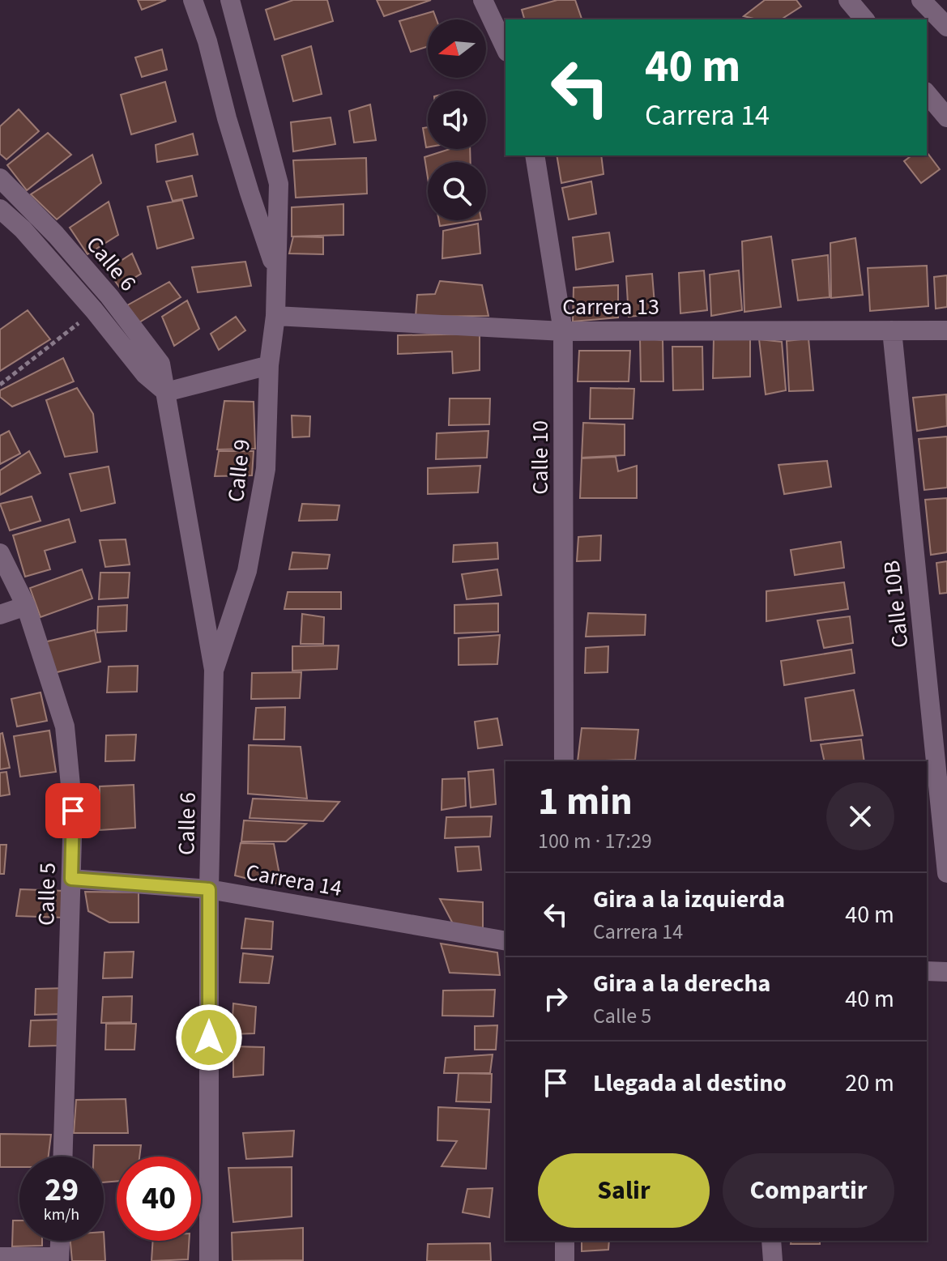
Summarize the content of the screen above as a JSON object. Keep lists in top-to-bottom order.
{
  "streets": {
    "street": [
      "Calle 6",
      "Carrera 13",
      "Calle 10",
      "Calle 9",
      "Calle 10B",
      "Carrera 14",
      "Calle 5"
    ]
  },
  "crossings": [
    ["Calle 6", "Calle 9"],
    ["Calle 6", "Carrera 14"],
    ["Carrera 13", "Calle 10"],
    ["Carrera 13", "Calle 9"],
    ["Carrera 13", "Calle 10B"],
    ["Carrera 14", "Calle 5"]
  ],
  "north": "left",
  "page": {
    "turn": ["40 m", "Carrera 14"],
    "heading": ["1 min", "100 m · 17:29"],
    "list": [
      {
        "name": "Gira a la izquierda",
        "note": "Carrera 14",
        "value": "40 m"
      },
      {
        "name": "Gira a la derecha",
        "note": "Calle 5",
        "value": "40 m"
      },
      {
        "name": "Llegada al destino",
        "value": "20 m"
      }
    ],
    "buttons": ["Salir", "Compartir"],
    "speed": "29 km/h",
    "limit": "40"
  }
}
